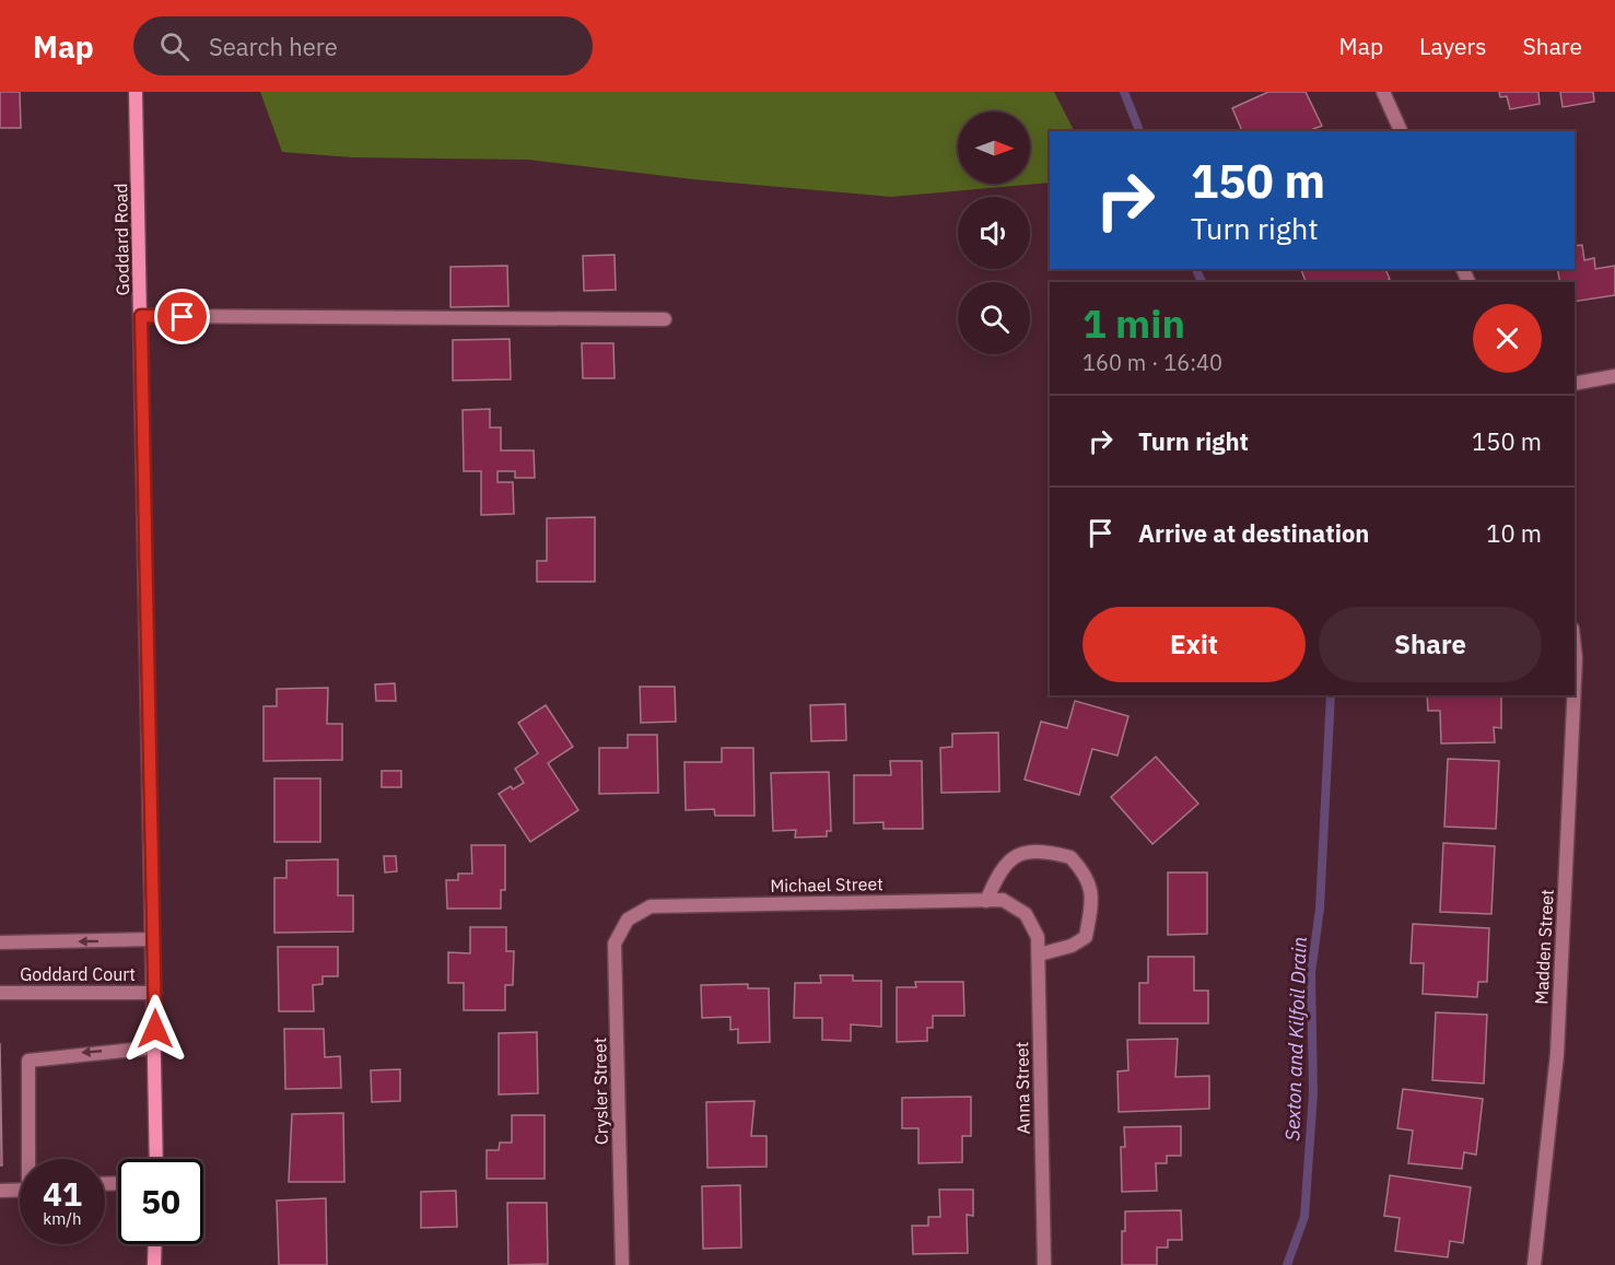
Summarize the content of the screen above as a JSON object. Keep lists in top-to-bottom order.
{
  "streets": {
    "main road": ["Goddard Road"],
    "street": [
      "Michael Street",
      "Madden Street",
      "Goddard Court",
      "Anna Street",
      "Crysler Street"
    ]
  },
  "crossings": [
    ["Goddard Road", "Goddard Court"],
    ["Michael Street", "Anna Street"],
    ["Michael Street", "Crysler Street"]
  ],
  "water": ["Sexton and Kilfoil Drain"],
  "north": "right",
  "page": {
    "header": "Map",
    "search": "Search here",
    "nav": ["Map", "Layers", "Share"],
    "turn": ["150 m", "Turn right"],
    "heading": ["1 min", "160 m · 16:40"],
    "list": [
      {
        "name": "Turn right",
        "value": "150 m"
      },
      {
        "name": "Arrive at destination",
        "value": "10 m"
      }
    ],
    "buttons": ["Exit", "Share"],
    "speed": "41 km/h",
    "limit": "50"
  }
}
